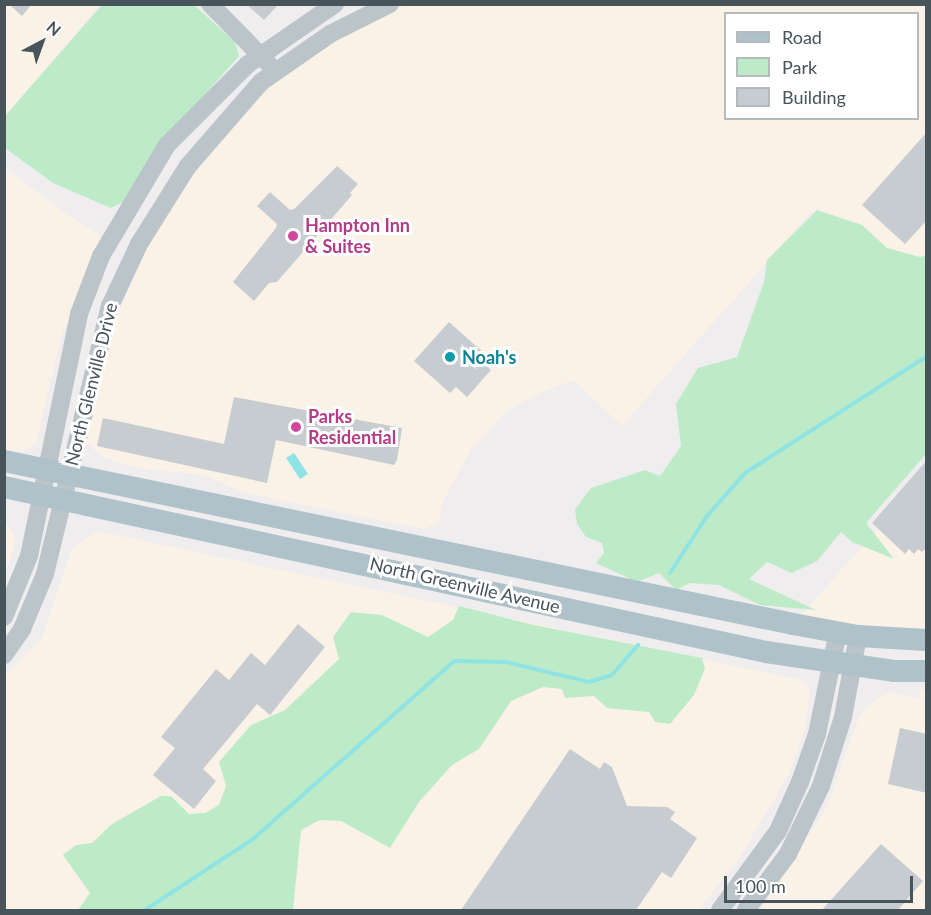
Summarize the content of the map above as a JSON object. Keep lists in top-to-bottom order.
{
  "streets": {
    "main road": ["North Greenville Avenue"],
    "street": ["North Glenville Drive"]
  },
  "crossings": [
    ["North Glenville Drive", "North Greenville Avenue"]
  ],
  "places": ["Hampton Inn & Suites", "Noah's", "Parks Residential"],
  "legend": ["Road", "Park", "Building"],
  "scale_bar": "100 m",
  "north": "top right"
}
